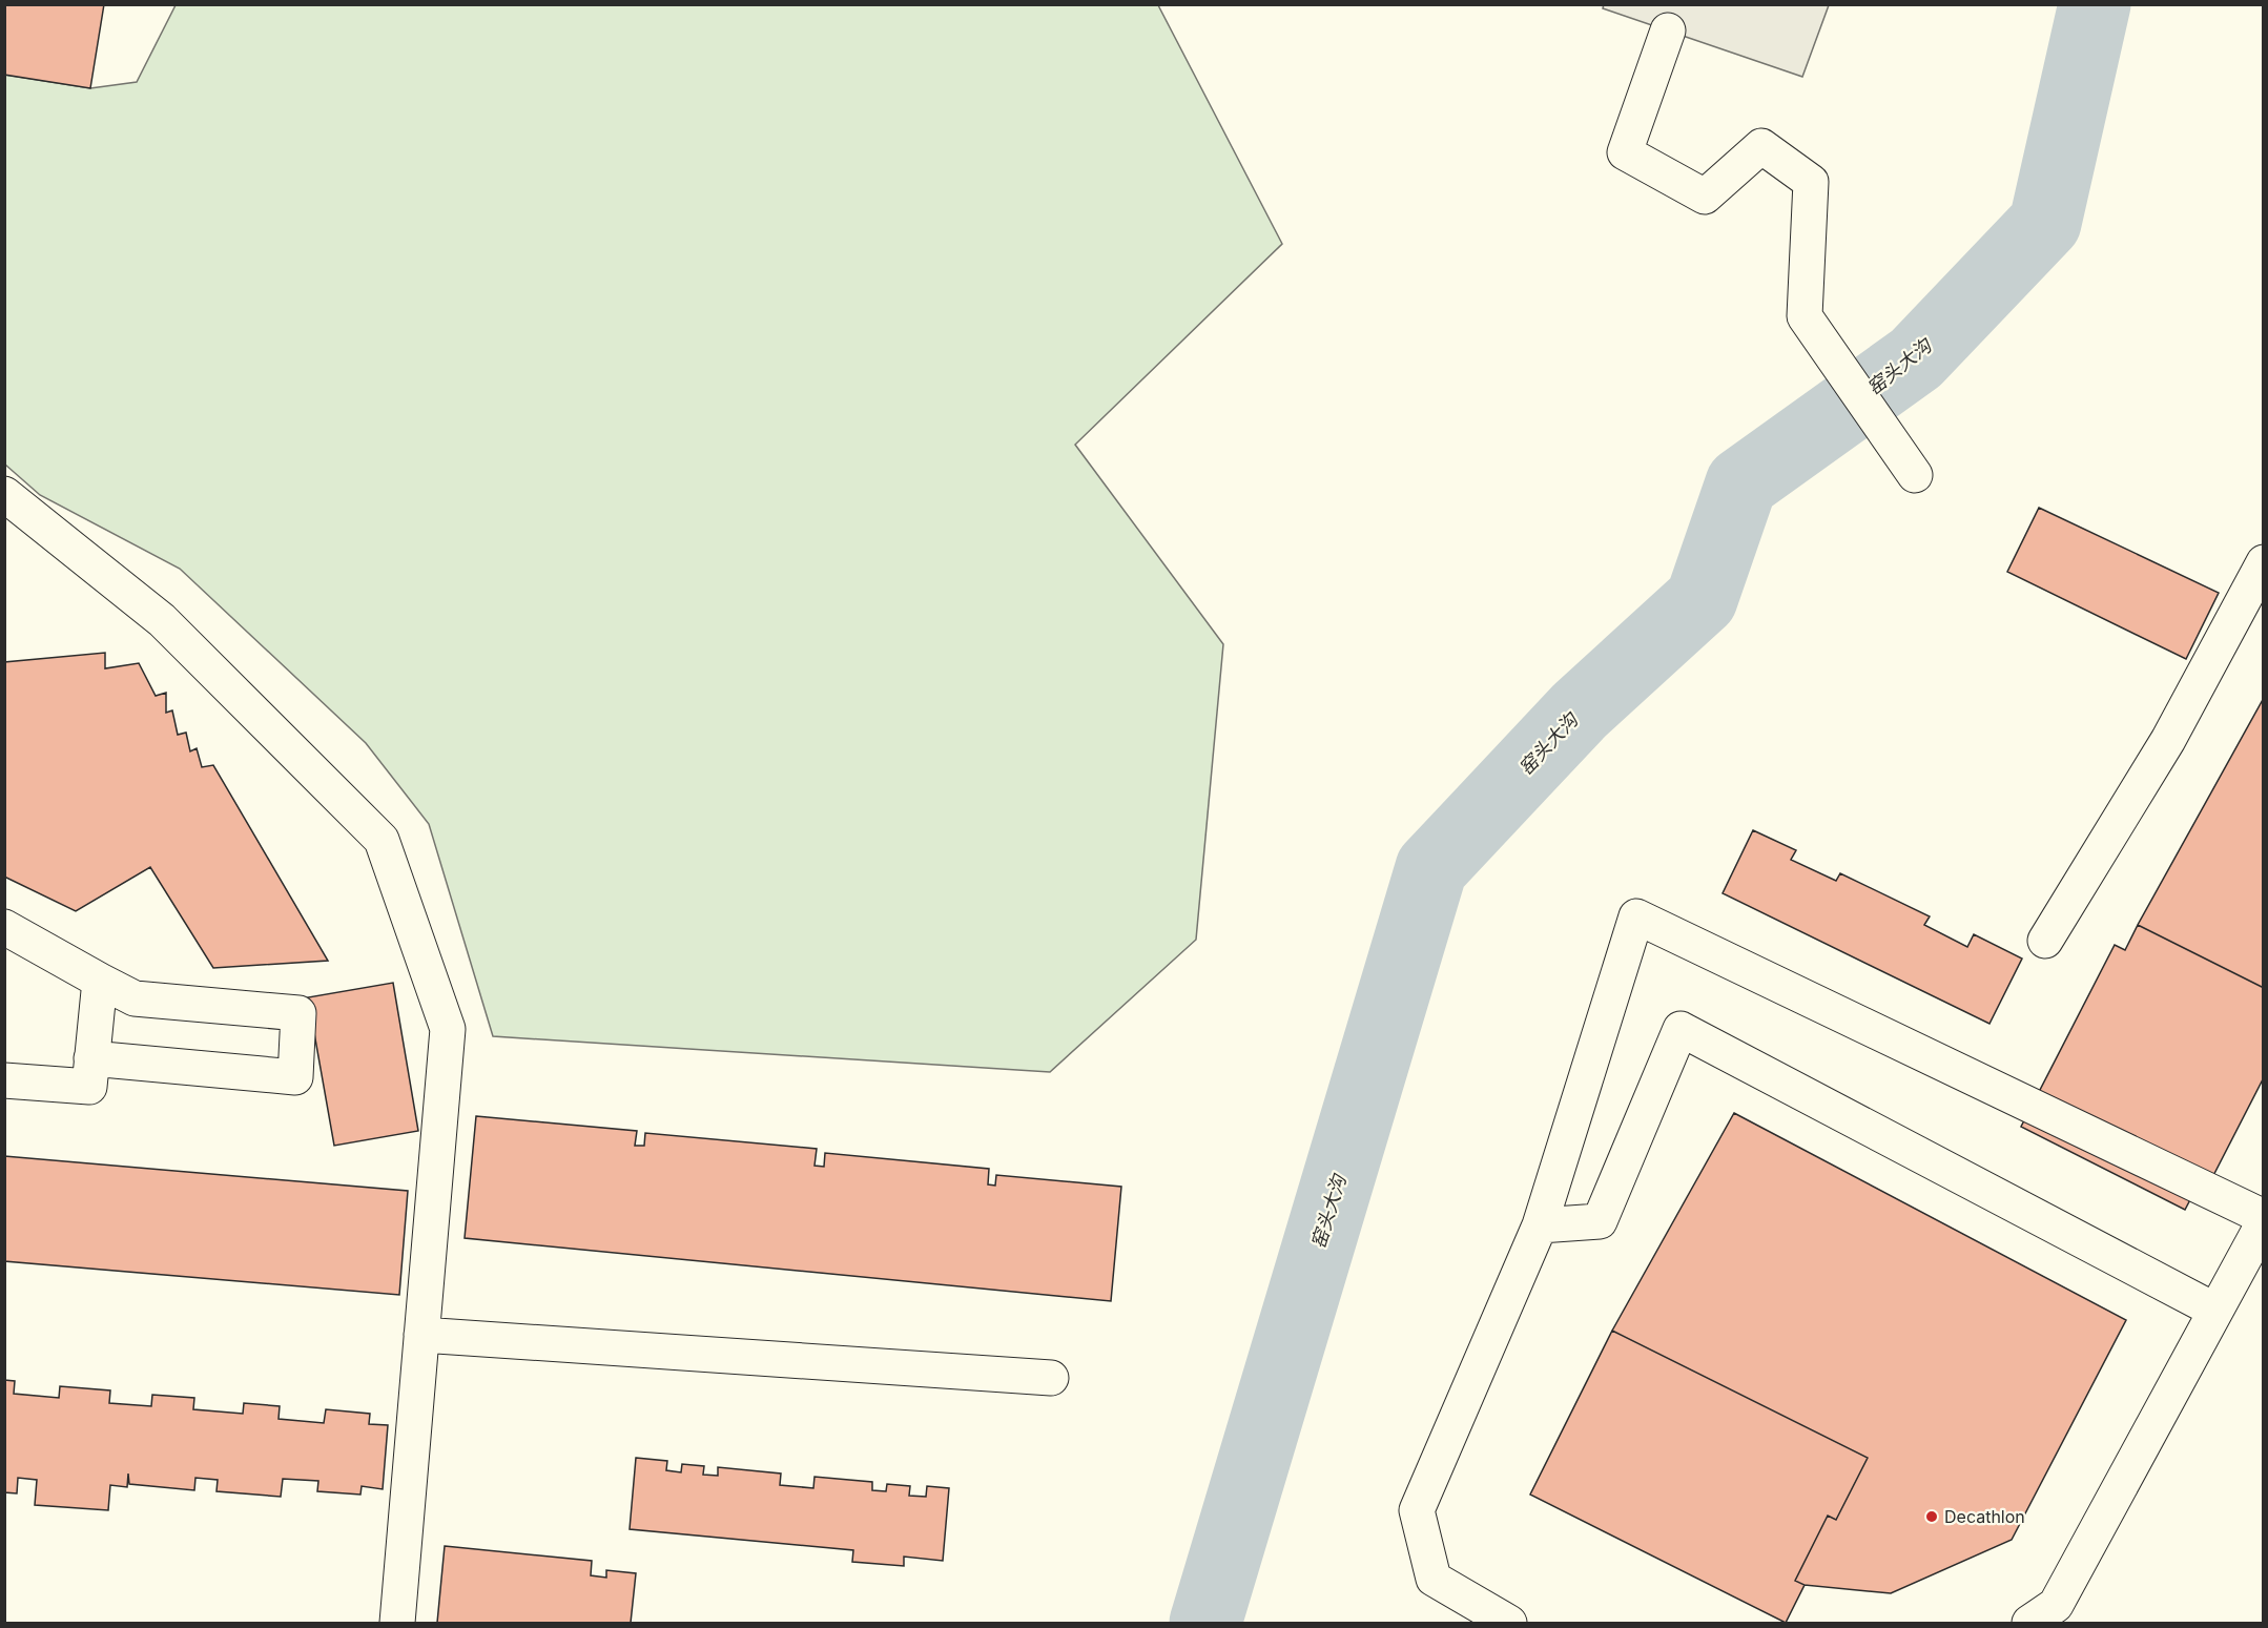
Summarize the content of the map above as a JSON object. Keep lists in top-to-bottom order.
{
  "water": ["窑头大沟"],
  "places": ["Decathlon"]
}
